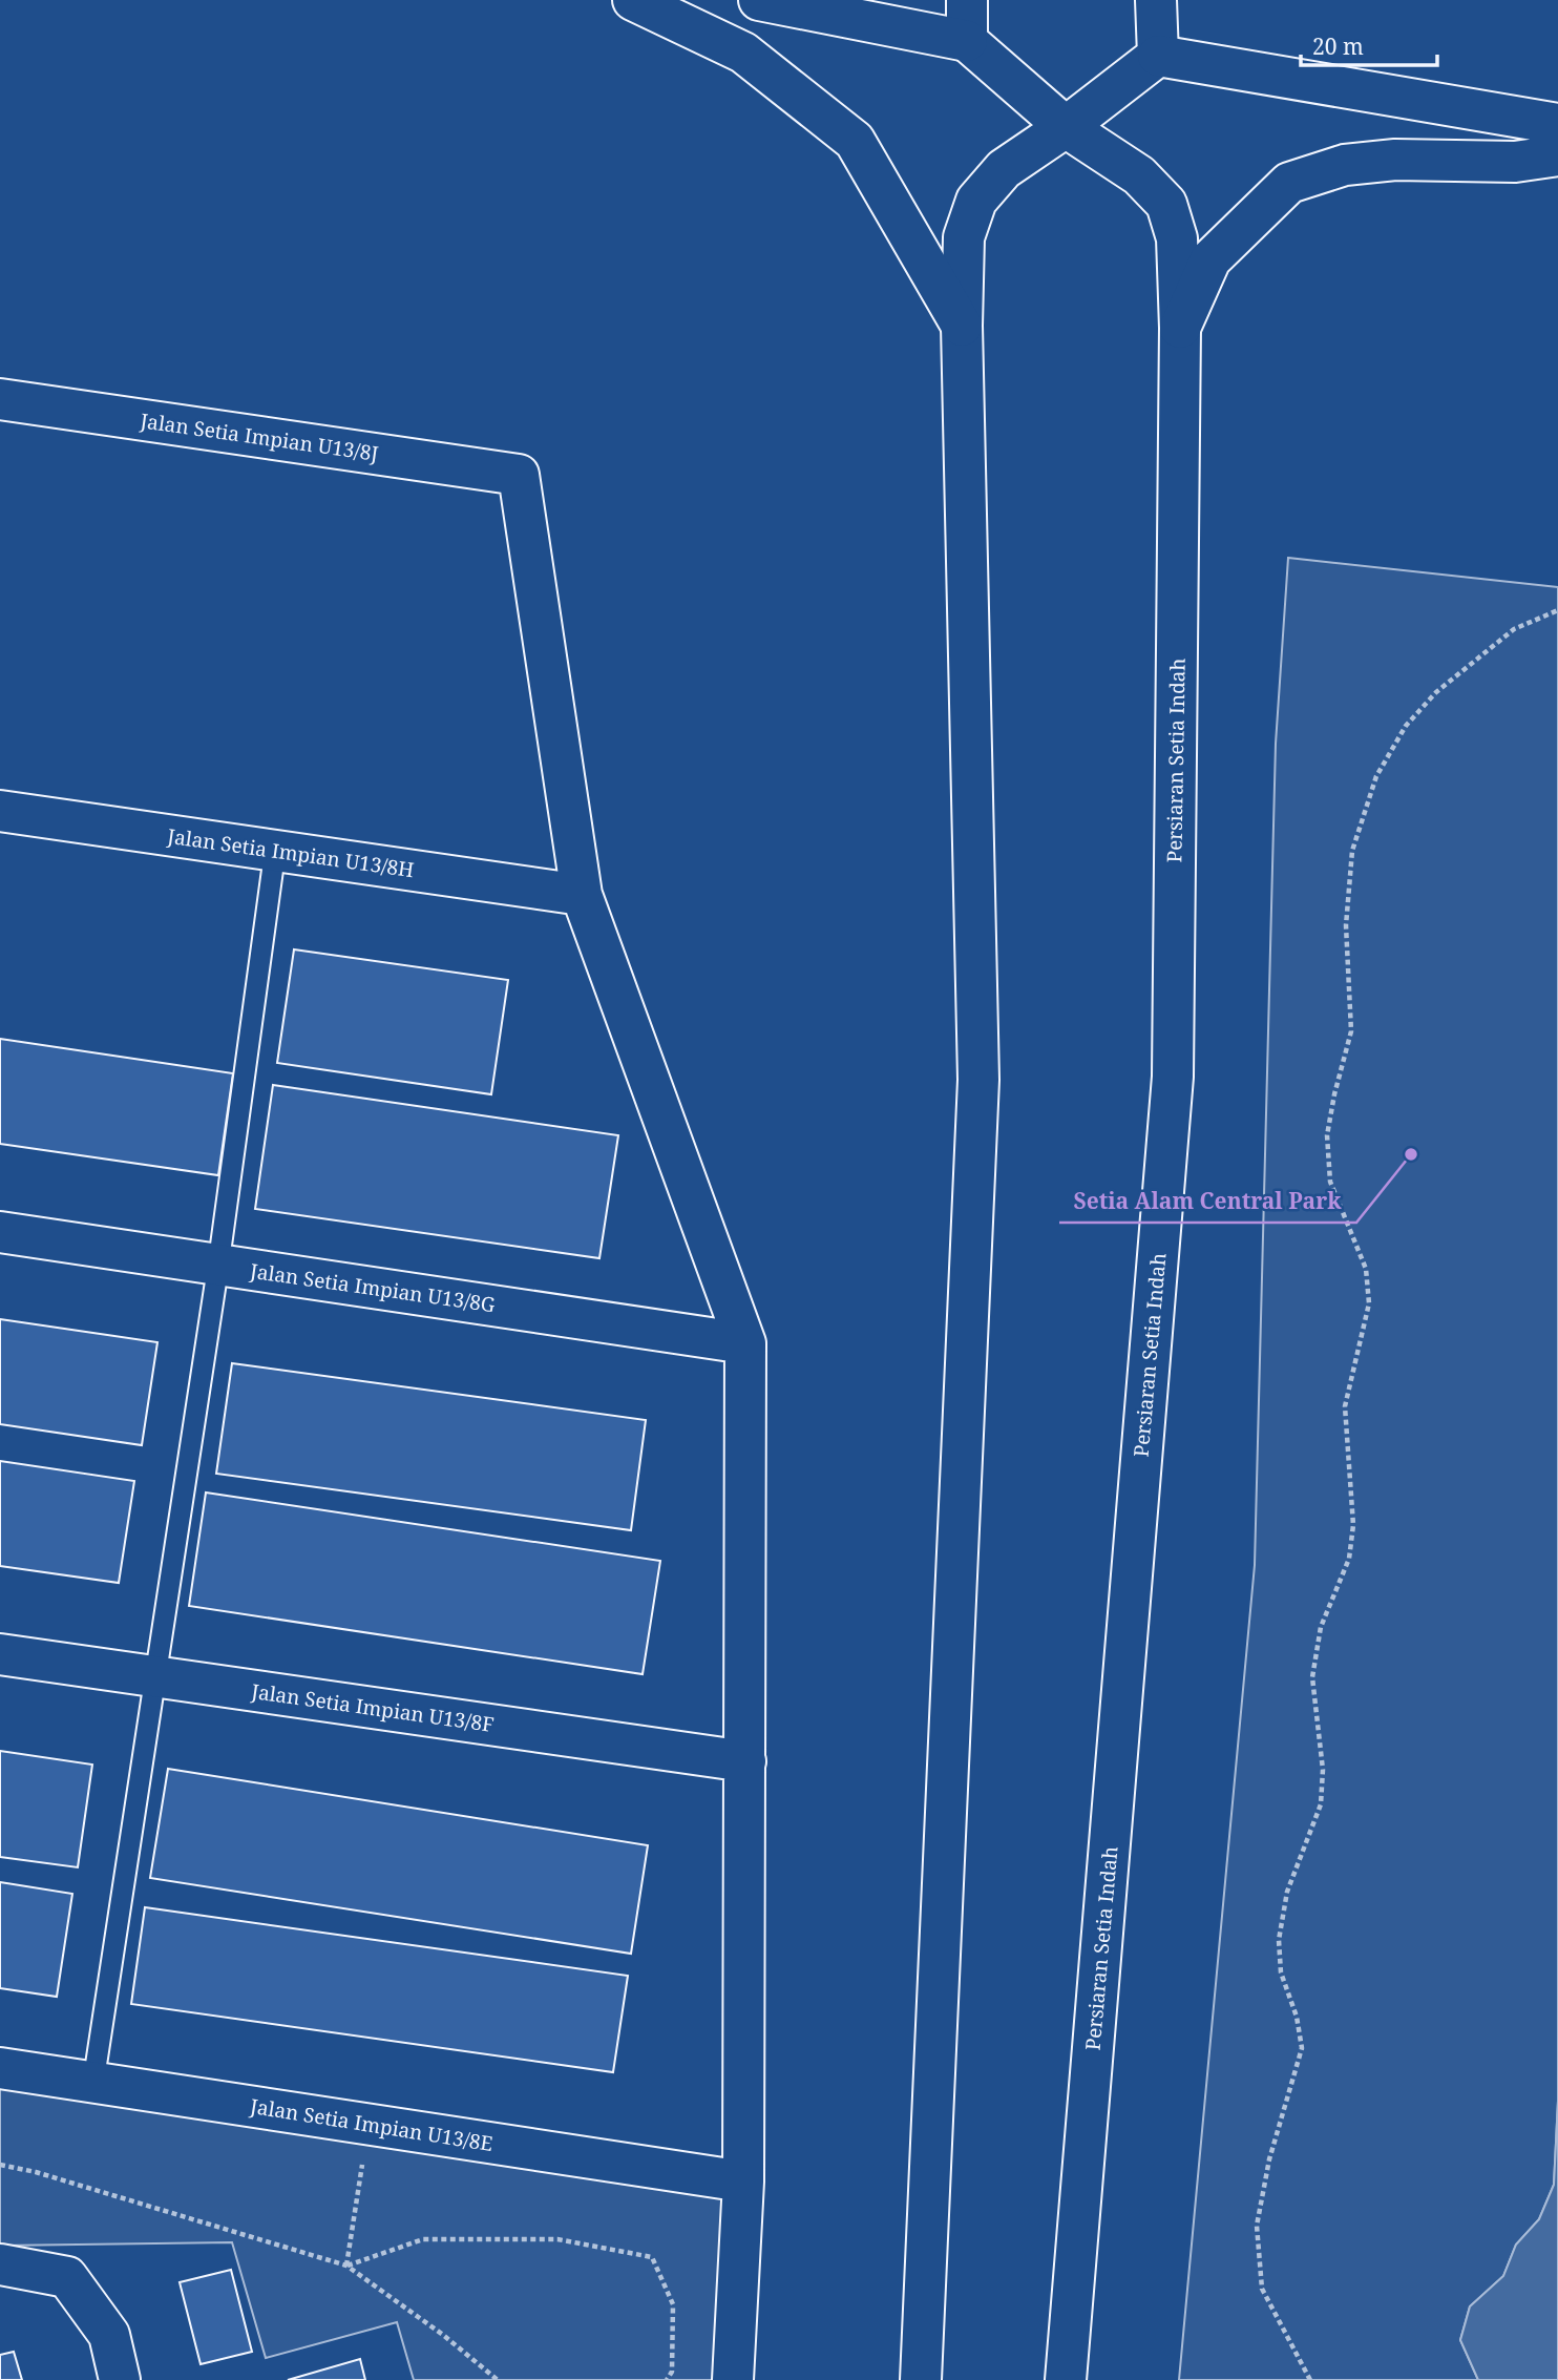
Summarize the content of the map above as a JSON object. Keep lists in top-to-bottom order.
{
  "streets": {
    "main road": [
      "Jalan Setia Impian U13/8J",
      "Persiaran Setia Indah",
      "Jalan Setia Impian U13/8H",
      "Jalan Setia Impian U13/8G",
      "Jalan Setia Impian U13/8F",
      "Jalan Setia Impian U13/8E"
    ]
  },
  "crossings": [
    ["Jalan Setia Impian U13/8J", "Jalan Setia Impian U13/8H"]
  ],
  "places": ["Setia Alam Central Park"],
  "scale_bar": "20 m"
}
